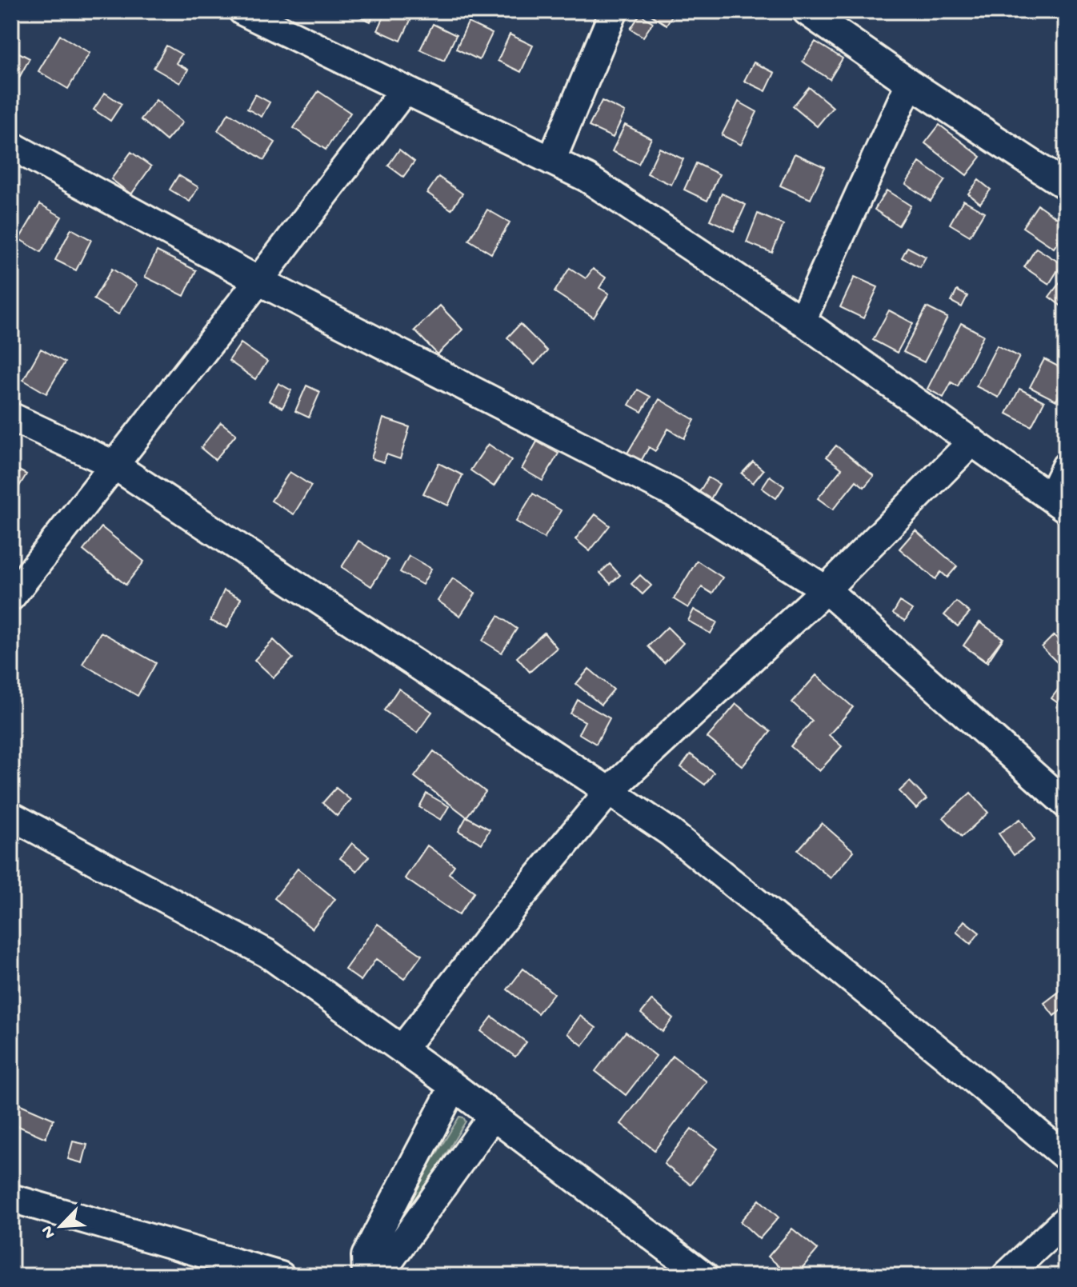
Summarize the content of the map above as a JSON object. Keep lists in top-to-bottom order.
{
  "north": "bottom left"
}
